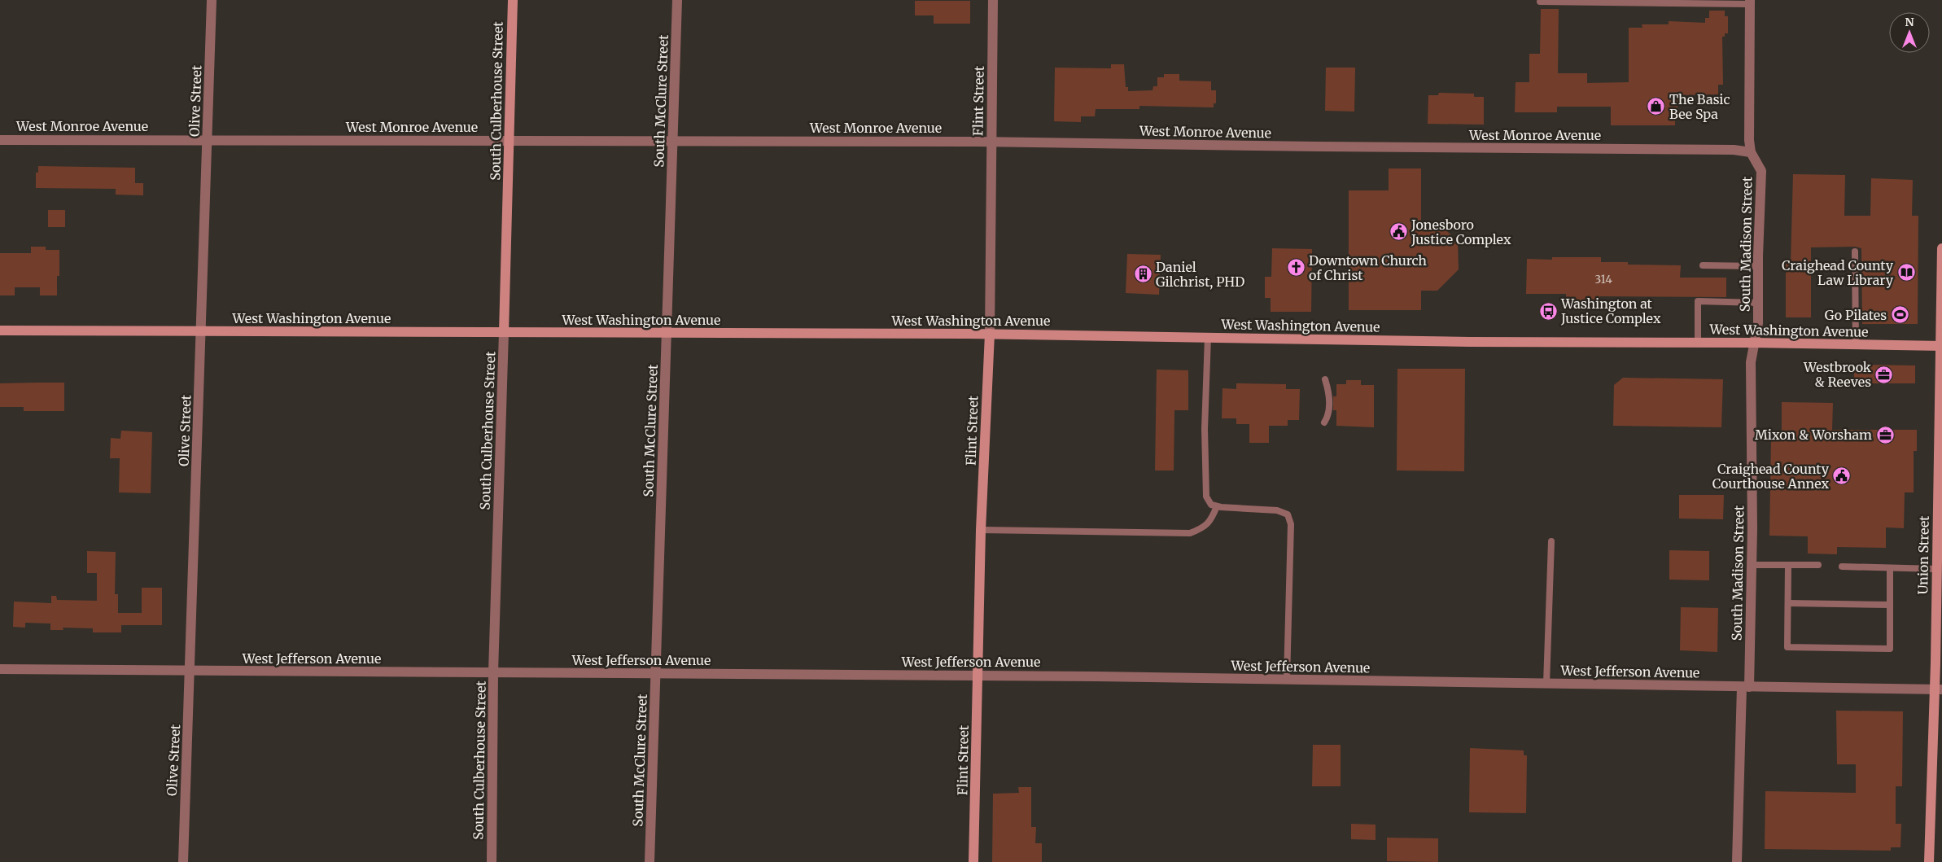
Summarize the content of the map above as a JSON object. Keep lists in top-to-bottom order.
{
  "streets": {
    "street": [
      "Olive Street",
      "South Culberhouse Street",
      "South McClure Street",
      "Flint Street",
      "West Monroe Avenue",
      "South Madison Street",
      "West Washington Avenue",
      "Union Street",
      "West Jefferson Avenue"
    ]
  },
  "crossings": [
    ["Olive Street", "West Monroe Avenue"],
    ["Olive Street", "West Washington Avenue"],
    ["Olive Street", "West Jefferson Avenue"],
    ["South Culberhouse Street", "West Monroe Avenue"],
    ["South Culberhouse Street", "West Washington Avenue"],
    ["South Culberhouse Street", "West Jefferson Avenue"],
    ["South McClure Street", "West Monroe Avenue"],
    ["South McClure Street", "West Washington Avenue"],
    ["South McClure Street", "West Jefferson Avenue"],
    ["Flint Street", "West Monroe Avenue"],
    ["Flint Street", "West Washington Avenue"],
    ["Flint Street", "West Jefferson Avenue"],
    ["West Monroe Avenue", "South Madison Street"],
    ["South Madison Street", "West Washington Avenue"],
    ["South Madison Street", "West Jefferson Avenue"],
    ["West Washington Avenue", "Union Street"],
    ["Union Street", "West Jefferson Avenue"]
  ],
  "places": {
    "shop": ["The Basic Bee Spa"],
    "public building": ["Jonesboro Justice Complex", "Craighead County Courthouse Annex"],
    "church": ["Downtown Church of Christ"],
    "library": ["Craighead County Law Library"],
    "building": ["Daniel Gilchrist, PHD"],
    "bus stop": ["Washington at Justice Complex"],
    "sports": ["Go Pilates"],
    "office": ["Westbrook & Reeves", "Mixon & Worsham"]
  },
  "house_numbers": ["314"],
  "north": "top"
}
